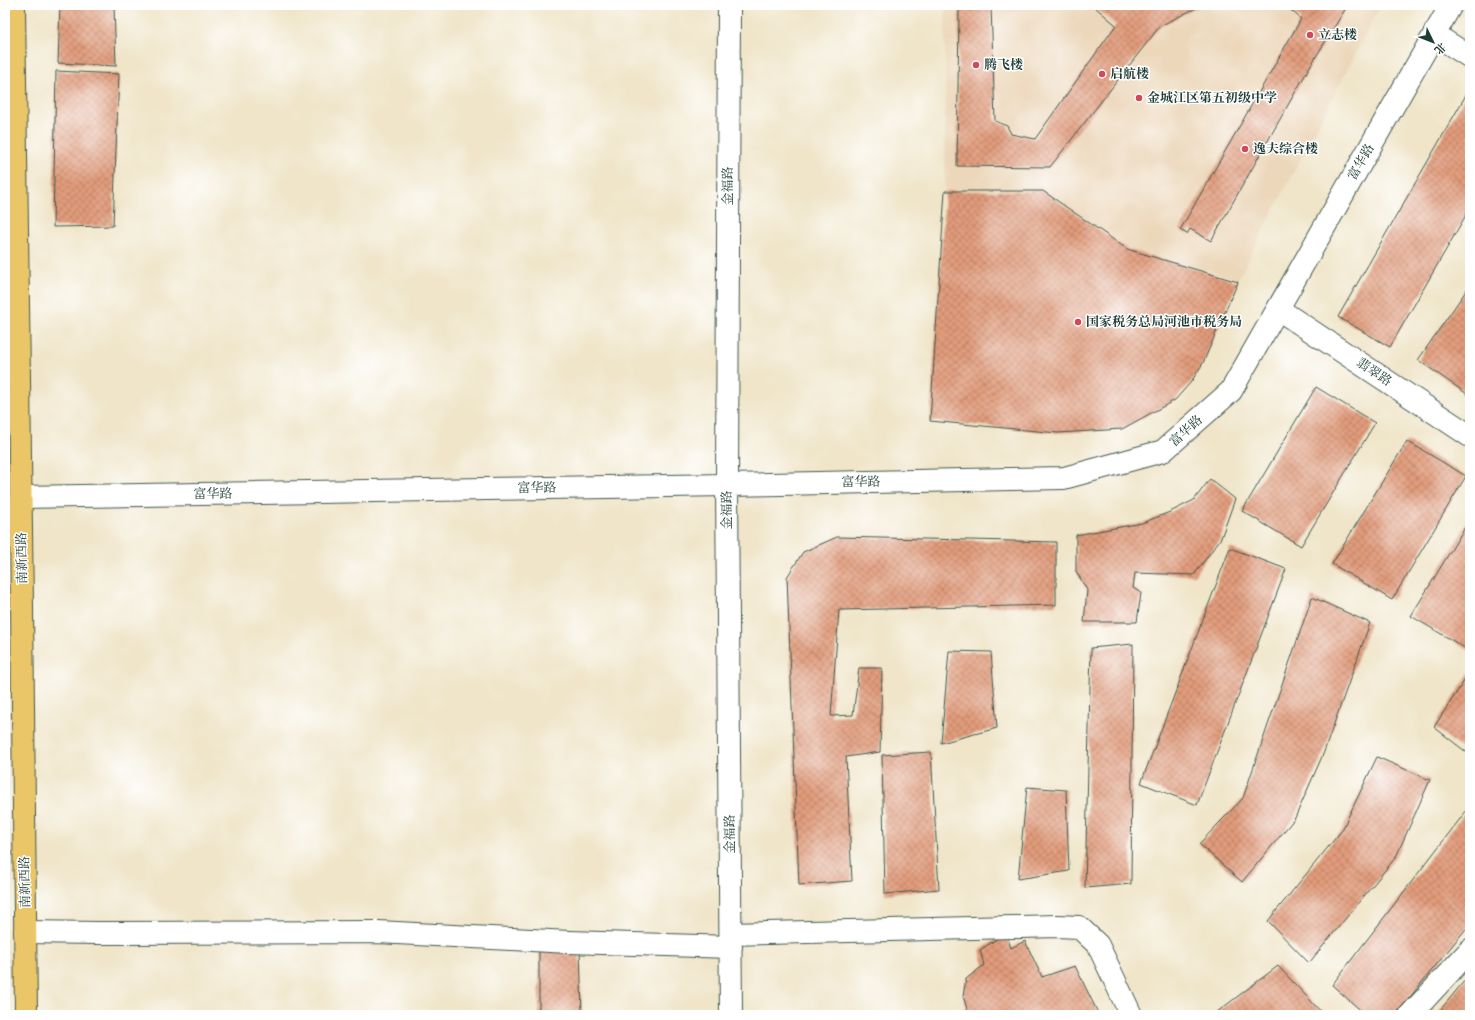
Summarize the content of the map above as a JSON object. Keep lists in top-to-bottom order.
{
  "streets": {
    "main road": ["南新西路"],
    "street": ["富华路", "金福路", "翡翠路"]
  },
  "crossings": [
    ["富华路", "金福路"],
    ["富华路", "翡翠路"],
    ["富华路", "南新西路"]
  ],
  "places": [
    "立志楼",
    "腾飞楼",
    "启航楼",
    "金城江区第五初级中学",
    "逸夫综合楼",
    "国家税务总局河池市税务局"
  ],
  "north": "bottom right"
}
